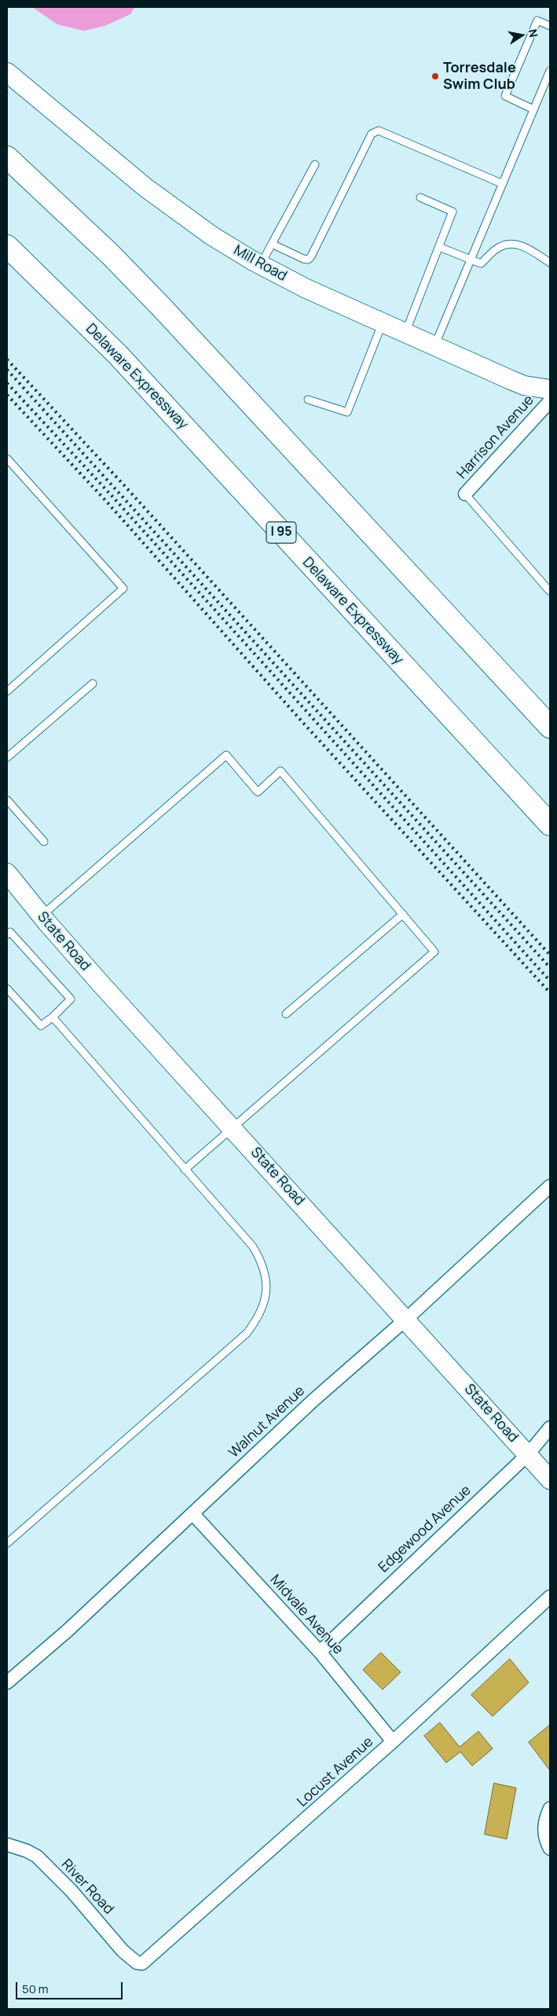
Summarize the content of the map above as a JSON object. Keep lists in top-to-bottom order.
{
  "streets": {
    "highway": ["Delaware Expressway", "I 95"],
    "main road": ["Mill Road", "State Road"],
    "street": [
      "Harrison Avenue",
      "Walnut Avenue",
      "Edgewood Avenue",
      "Midvale Avenue",
      "Locust Avenue",
      "River Road"
    ]
  },
  "crossings": [
    ["State Road", "Walnut Avenue"],
    ["State Road", "Edgewood Avenue"],
    ["Walnut Avenue", "Midvale Avenue"],
    ["Edgewood Avenue", "Midvale Avenue"],
    ["Midvale Avenue", "Locust Avenue"],
    ["Locust Avenue", "River Road"]
  ],
  "places": ["Torresdale Swim Club"],
  "scale_bar": "50 m",
  "north": "right"
}
